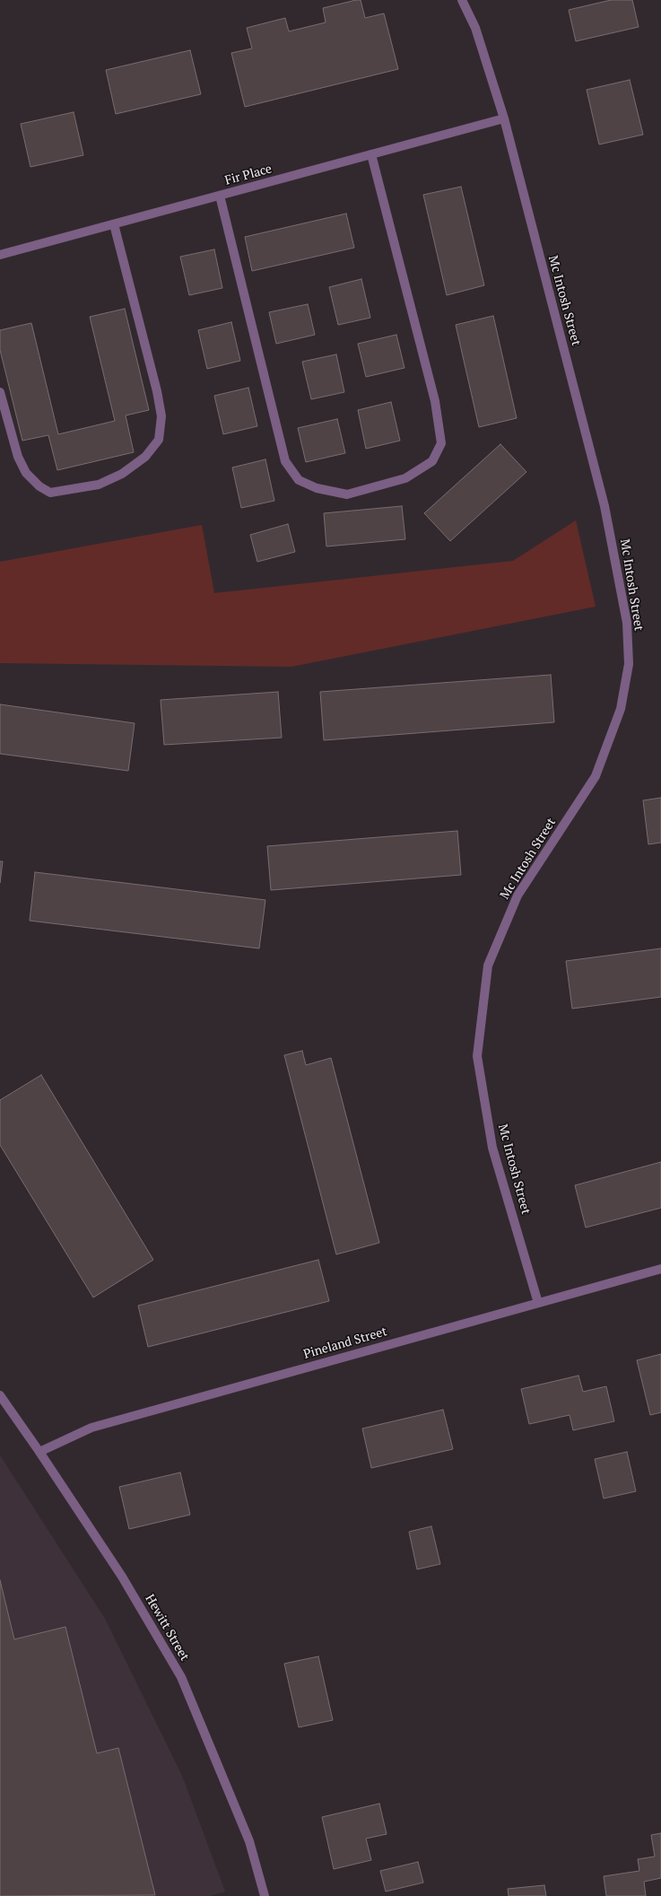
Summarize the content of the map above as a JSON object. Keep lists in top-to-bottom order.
{
  "streets": {
    "street": [
      "Fir Place",
      "Mc Intosh Street",
      "Pineland Street",
      "Hewitt Street"
    ]
  },
  "crossings": [
    ["Fir Place", "Mc Intosh Street"],
    ["Mc Intosh Street", "Pineland Street"],
    ["Pineland Street", "Hewitt Street"]
  ]
}
